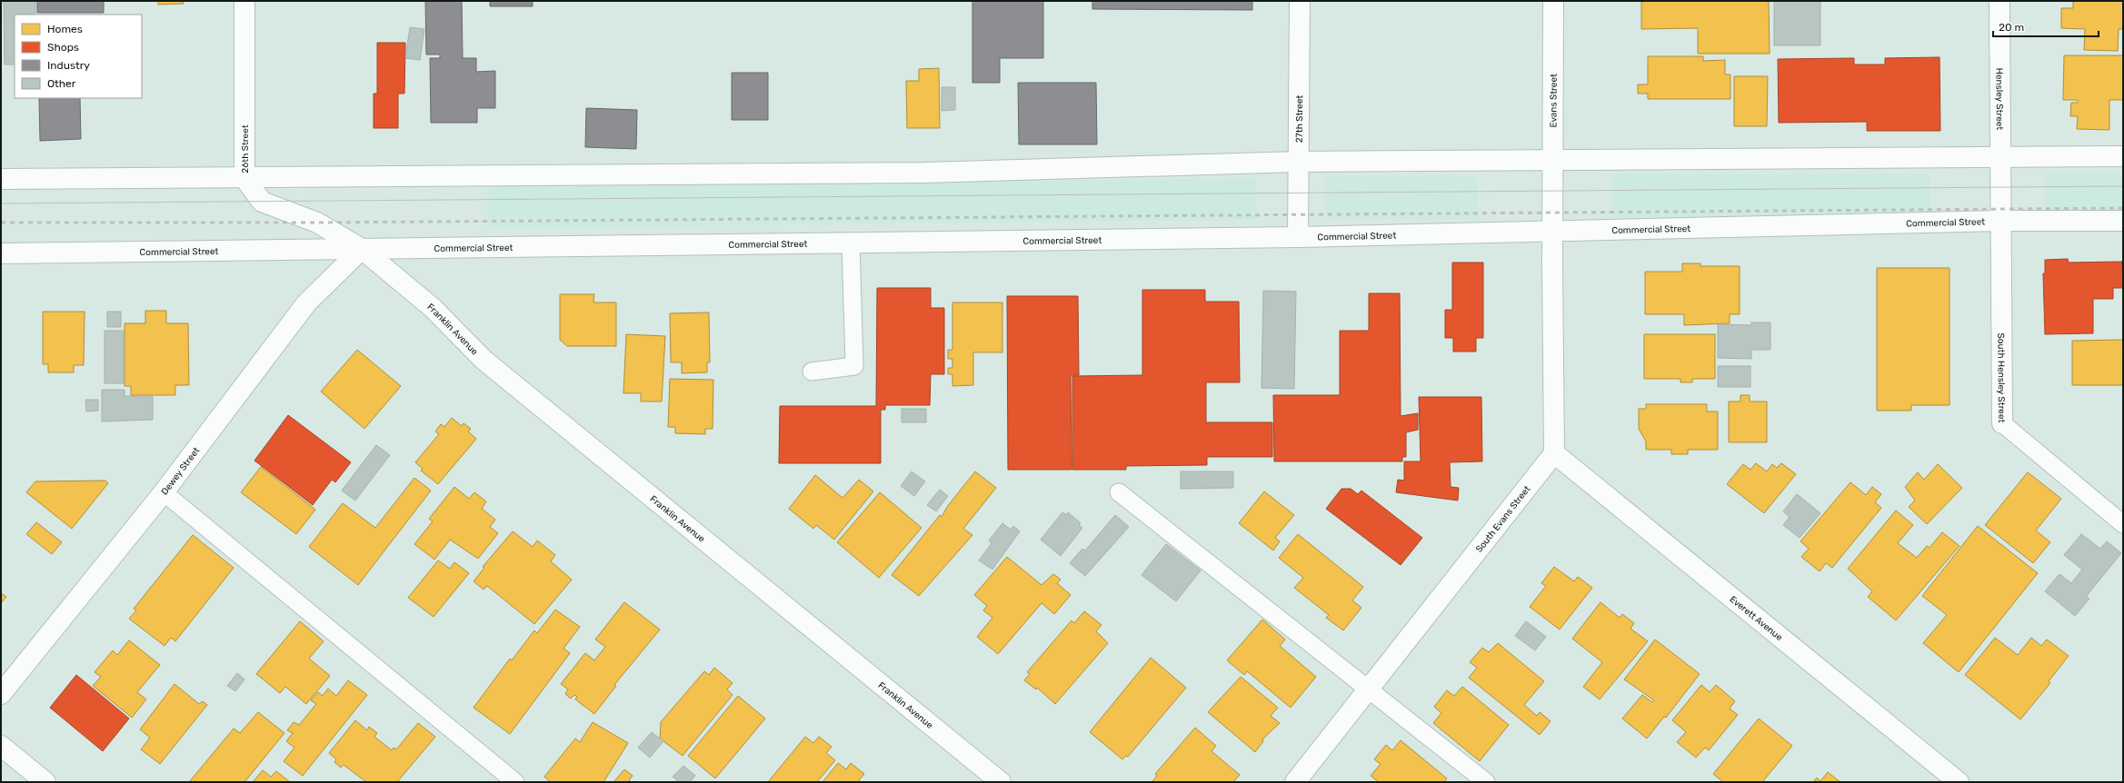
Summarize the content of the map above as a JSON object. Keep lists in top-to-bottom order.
{
  "streets": {
    "main road": [
      "Hensley Street",
      "Evans Street",
      "27th Street",
      "26th Street",
      "Commercial Street",
      "Franklin Avenue",
      "South Hensley Street",
      "Dewey Street",
      "South Evans Street",
      "Everett Avenue"
    ]
  },
  "crossings": [
    ["Hensley Street", "South Hensley Street"],
    ["Evans Street", "Commercial Street"],
    ["27th Street", "Commercial Street"],
    ["26th Street", "Commercial Street"],
    ["26th Street", "Franklin Avenue"],
    ["26th Street", "Dewey Street"],
    ["Commercial Street", "Franklin Avenue"],
    ["Commercial Street", "South Hensley Street"],
    ["Commercial Street", "Dewey Street"],
    ["Franklin Avenue", "Dewey Street"],
    ["South Evans Street", "Everett Avenue"]
  ],
  "legend": [
    "Homes",
    "Shops",
    "Industry",
    "Other"
  ],
  "scale_bar": "20 m"
}
